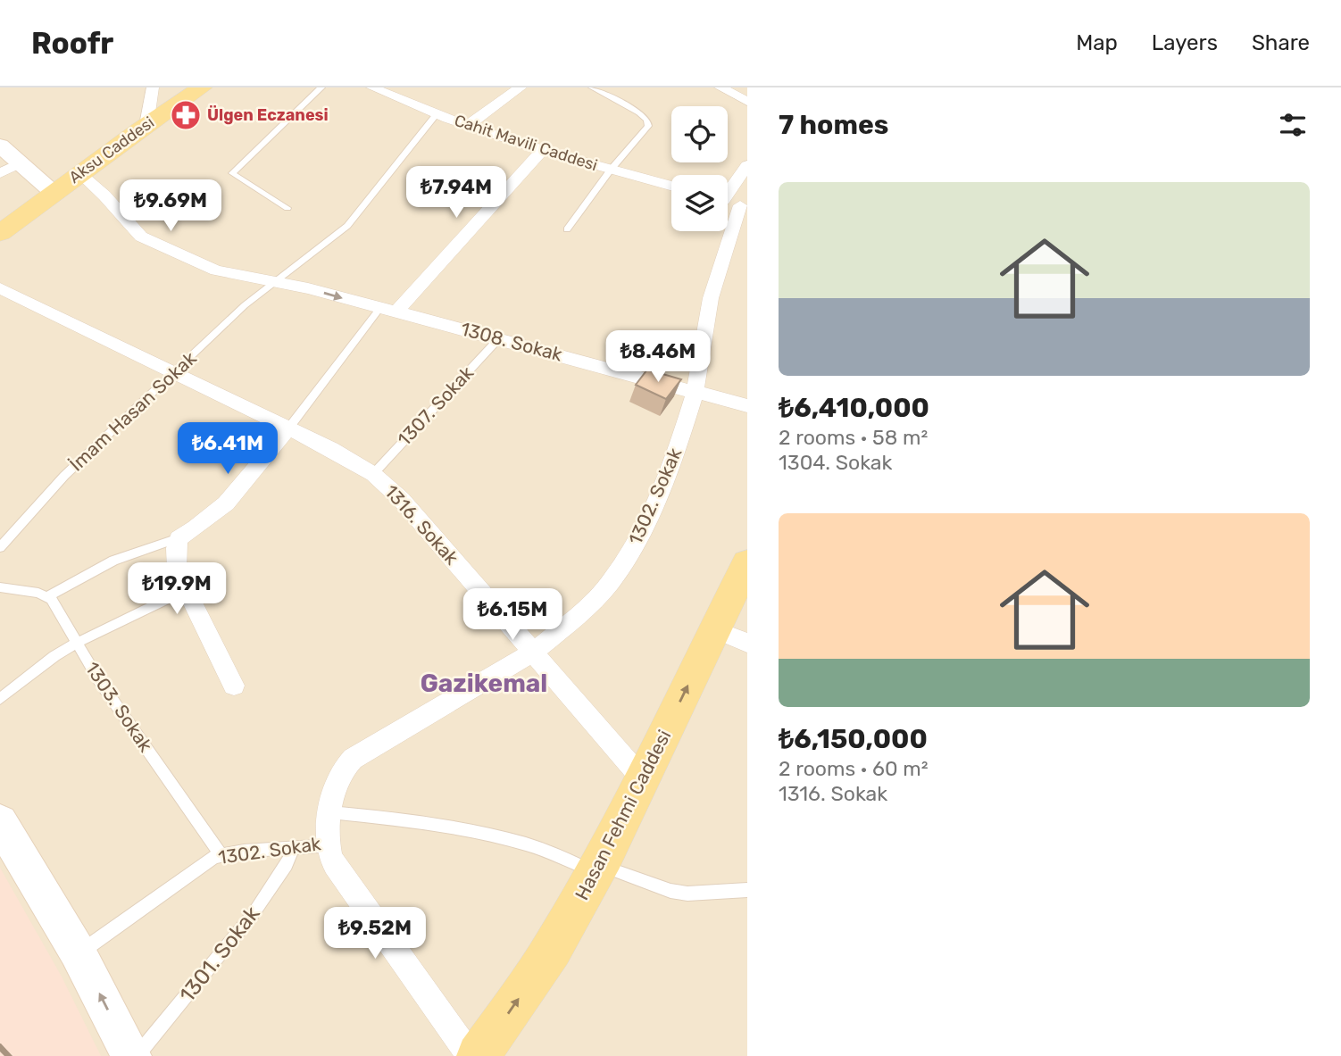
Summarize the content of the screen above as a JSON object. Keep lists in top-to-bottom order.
{
  "streets": {
    "main road": ["Aksu Caddesi", "Hasan Fehmi Caddesi"],
    "street": [
      "Cahit Mavili Caddesi",
      "1308. Sokak",
      "1302. Sokak",
      "1316. Sokak"
    ],
    "lane": [
      "1307. Sokak",
      "İmam Hasan Sokak",
      "1303. Sokak",
      "1301. Sokak"
    ]
  },
  "crossings": [
    ["Aksu Caddesi", "1308. Sokak"],
    ["1308. Sokak", "1307. Sokak"],
    ["1308. Sokak", "İmam Hasan Sokak"],
    ["1308. Sokak", "1302. Sokak"],
    ["1307. Sokak", "1316. Sokak"],
    ["İmam Hasan Sokak", "1316. Sokak"],
    ["1302. Sokak", "1316. Sokak"],
    ["1302. Sokak", "1303. Sokak"],
    ["1302. Sokak", "1301. Sokak"],
    ["1316. Sokak", "Hasan Fehmi Caddesi"]
  ],
  "one_way": ["Hasan Fehmi Caddesi"],
  "districts": ["Gazikemal"],
  "places": {
    "pharmacy": ["Ülgen Eczanesi"]
  },
  "page": {
    "header": "Roofr",
    "nav": ["Map", "Layers", "Share"],
    "heading": "7 homes",
    "list": [
      {
        "name": "₺6,410,000",
        "note": "2 rooms · 58 m² · 1304. Sokak"
      },
      {
        "name": "₺6,150,000",
        "note": "2 rooms · 60 m² · 1316. Sokak"
      }
    ],
    "price": [
      "₺7.94M",
      "₺9.69M",
      "₺8.46M",
      "₺6.41M",
      "₺19.9M",
      "₺6.15M",
      "₺9.52M"
    ]
  }
}
